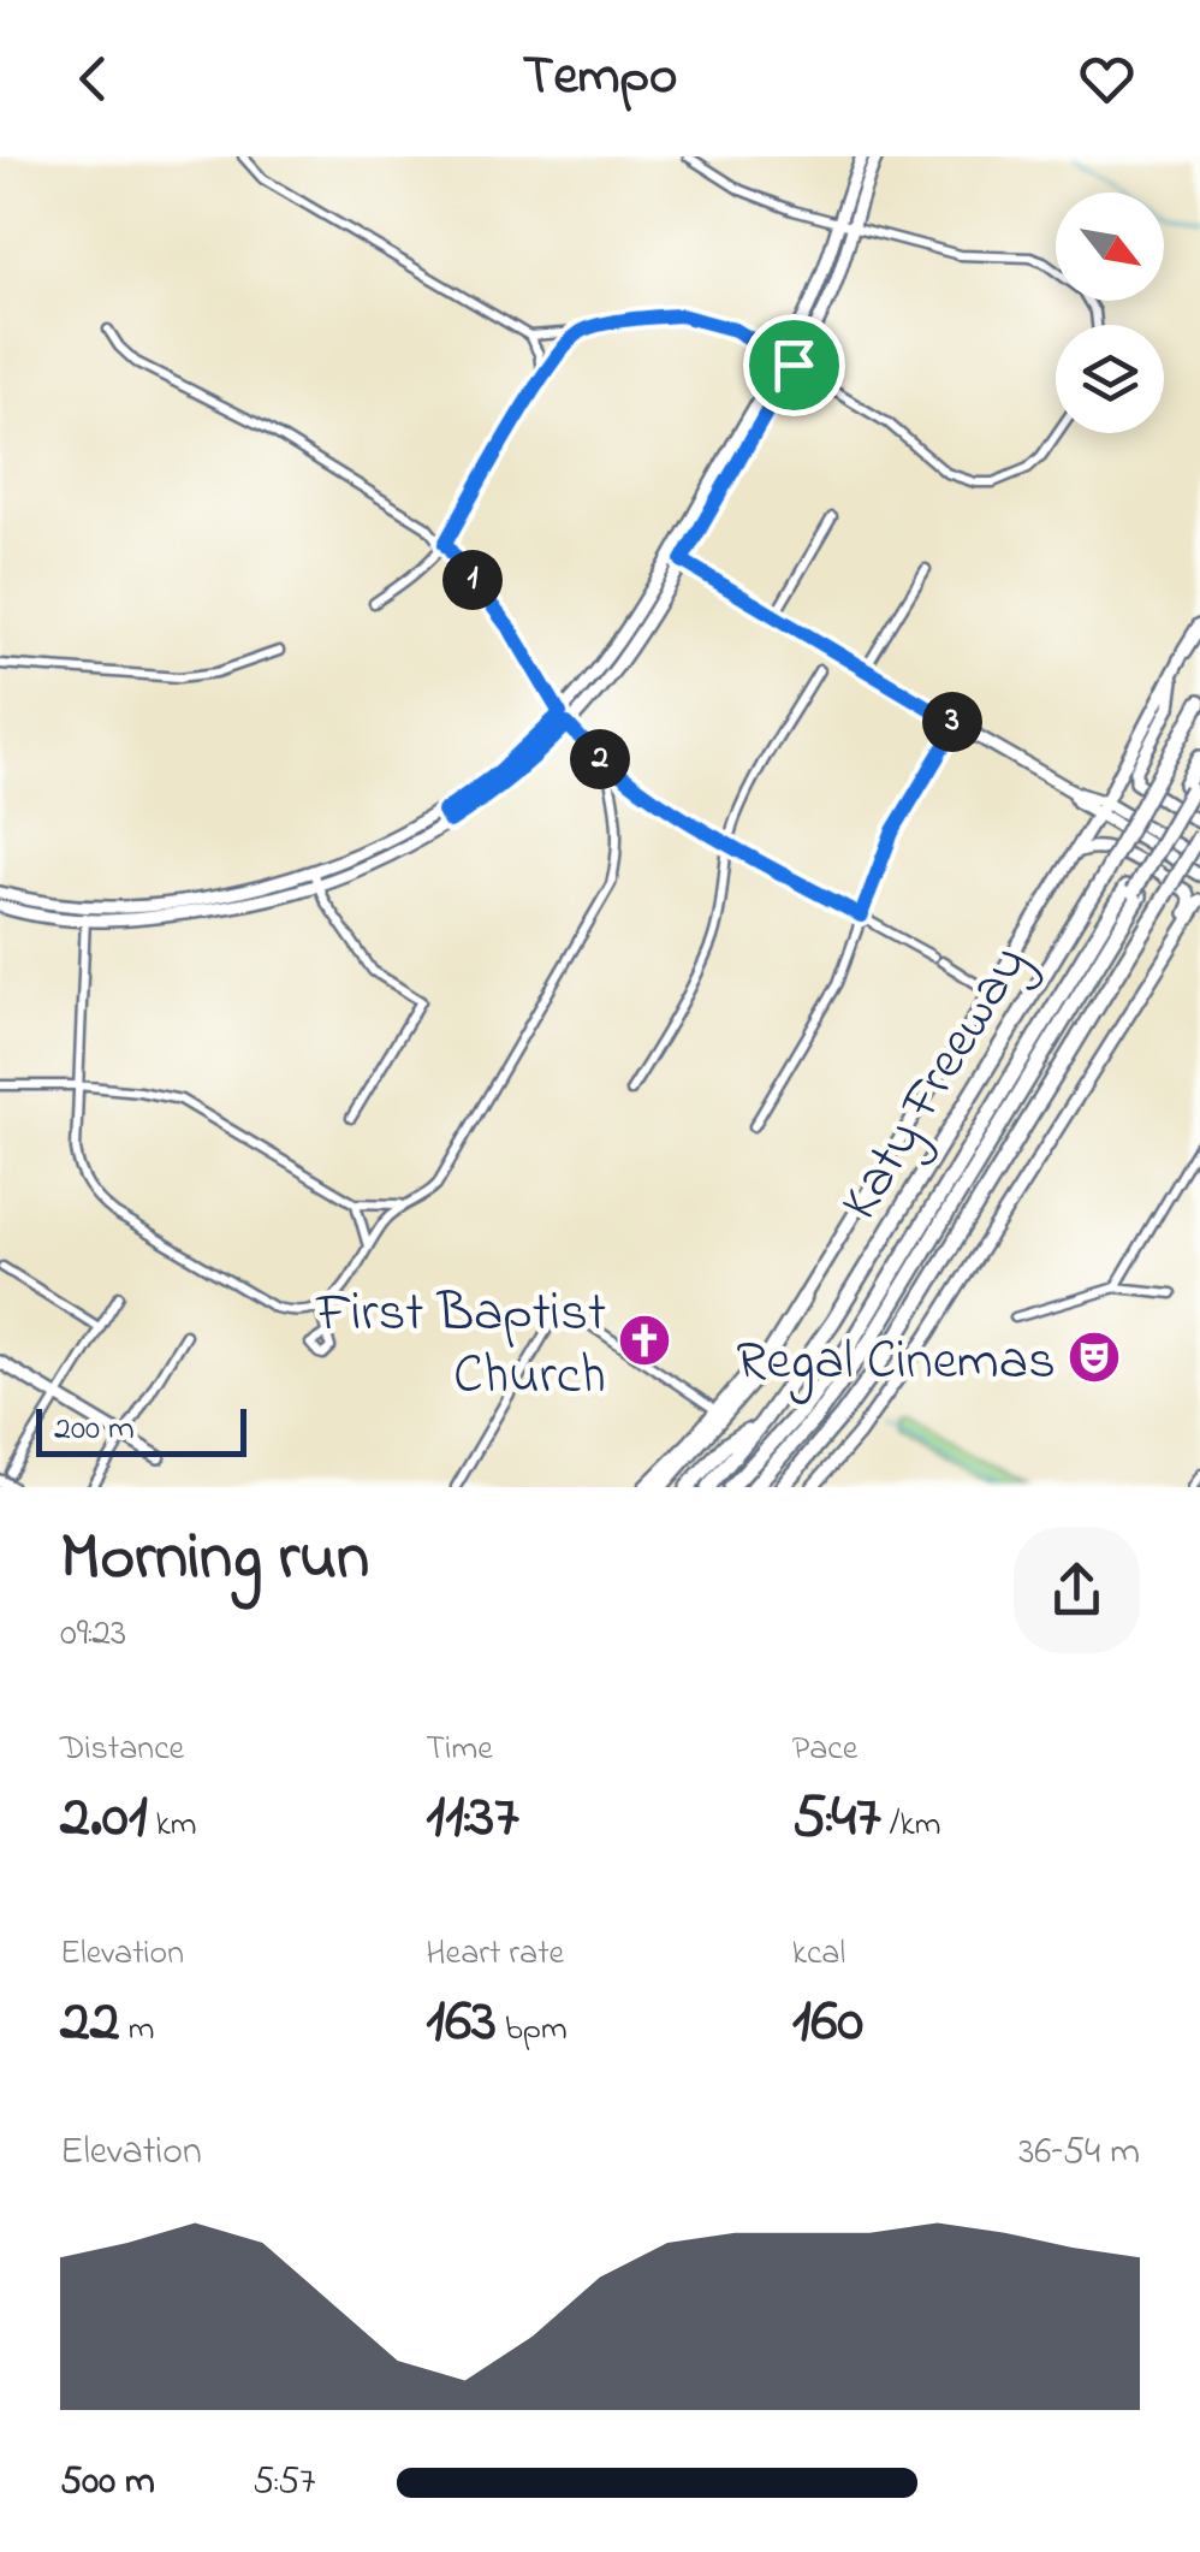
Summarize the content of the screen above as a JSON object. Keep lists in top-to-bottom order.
{
  "streets": {
    "highway": ["Katy Freeway"]
  },
  "places": {
    "church": ["First Baptist Church"],
    "theatre": ["Regal Cinemas"]
  },
  "scale_bar": "200 m",
  "north": "bottom right",
  "page": {
    "header": "Tempo",
    "pins": ["1", "3", "2"],
    "scale": "200 m",
    "heading": ["Morning run", "09:23"],
    "stats": [
      ["Distance", "2.01 km"],
      ["Time", "11:37"],
      ["Pace", "5:47 /km"],
      ["Elevation", "22 m"],
      ["Heart rate", "163 bpm"],
      ["kcal", "160"]
    ],
    "chart": ["Elevation", "36–54 m"],
    "list": [
      {
        "name": "500 m",
        "note": "5:57"
      }
    ]
  }
}
